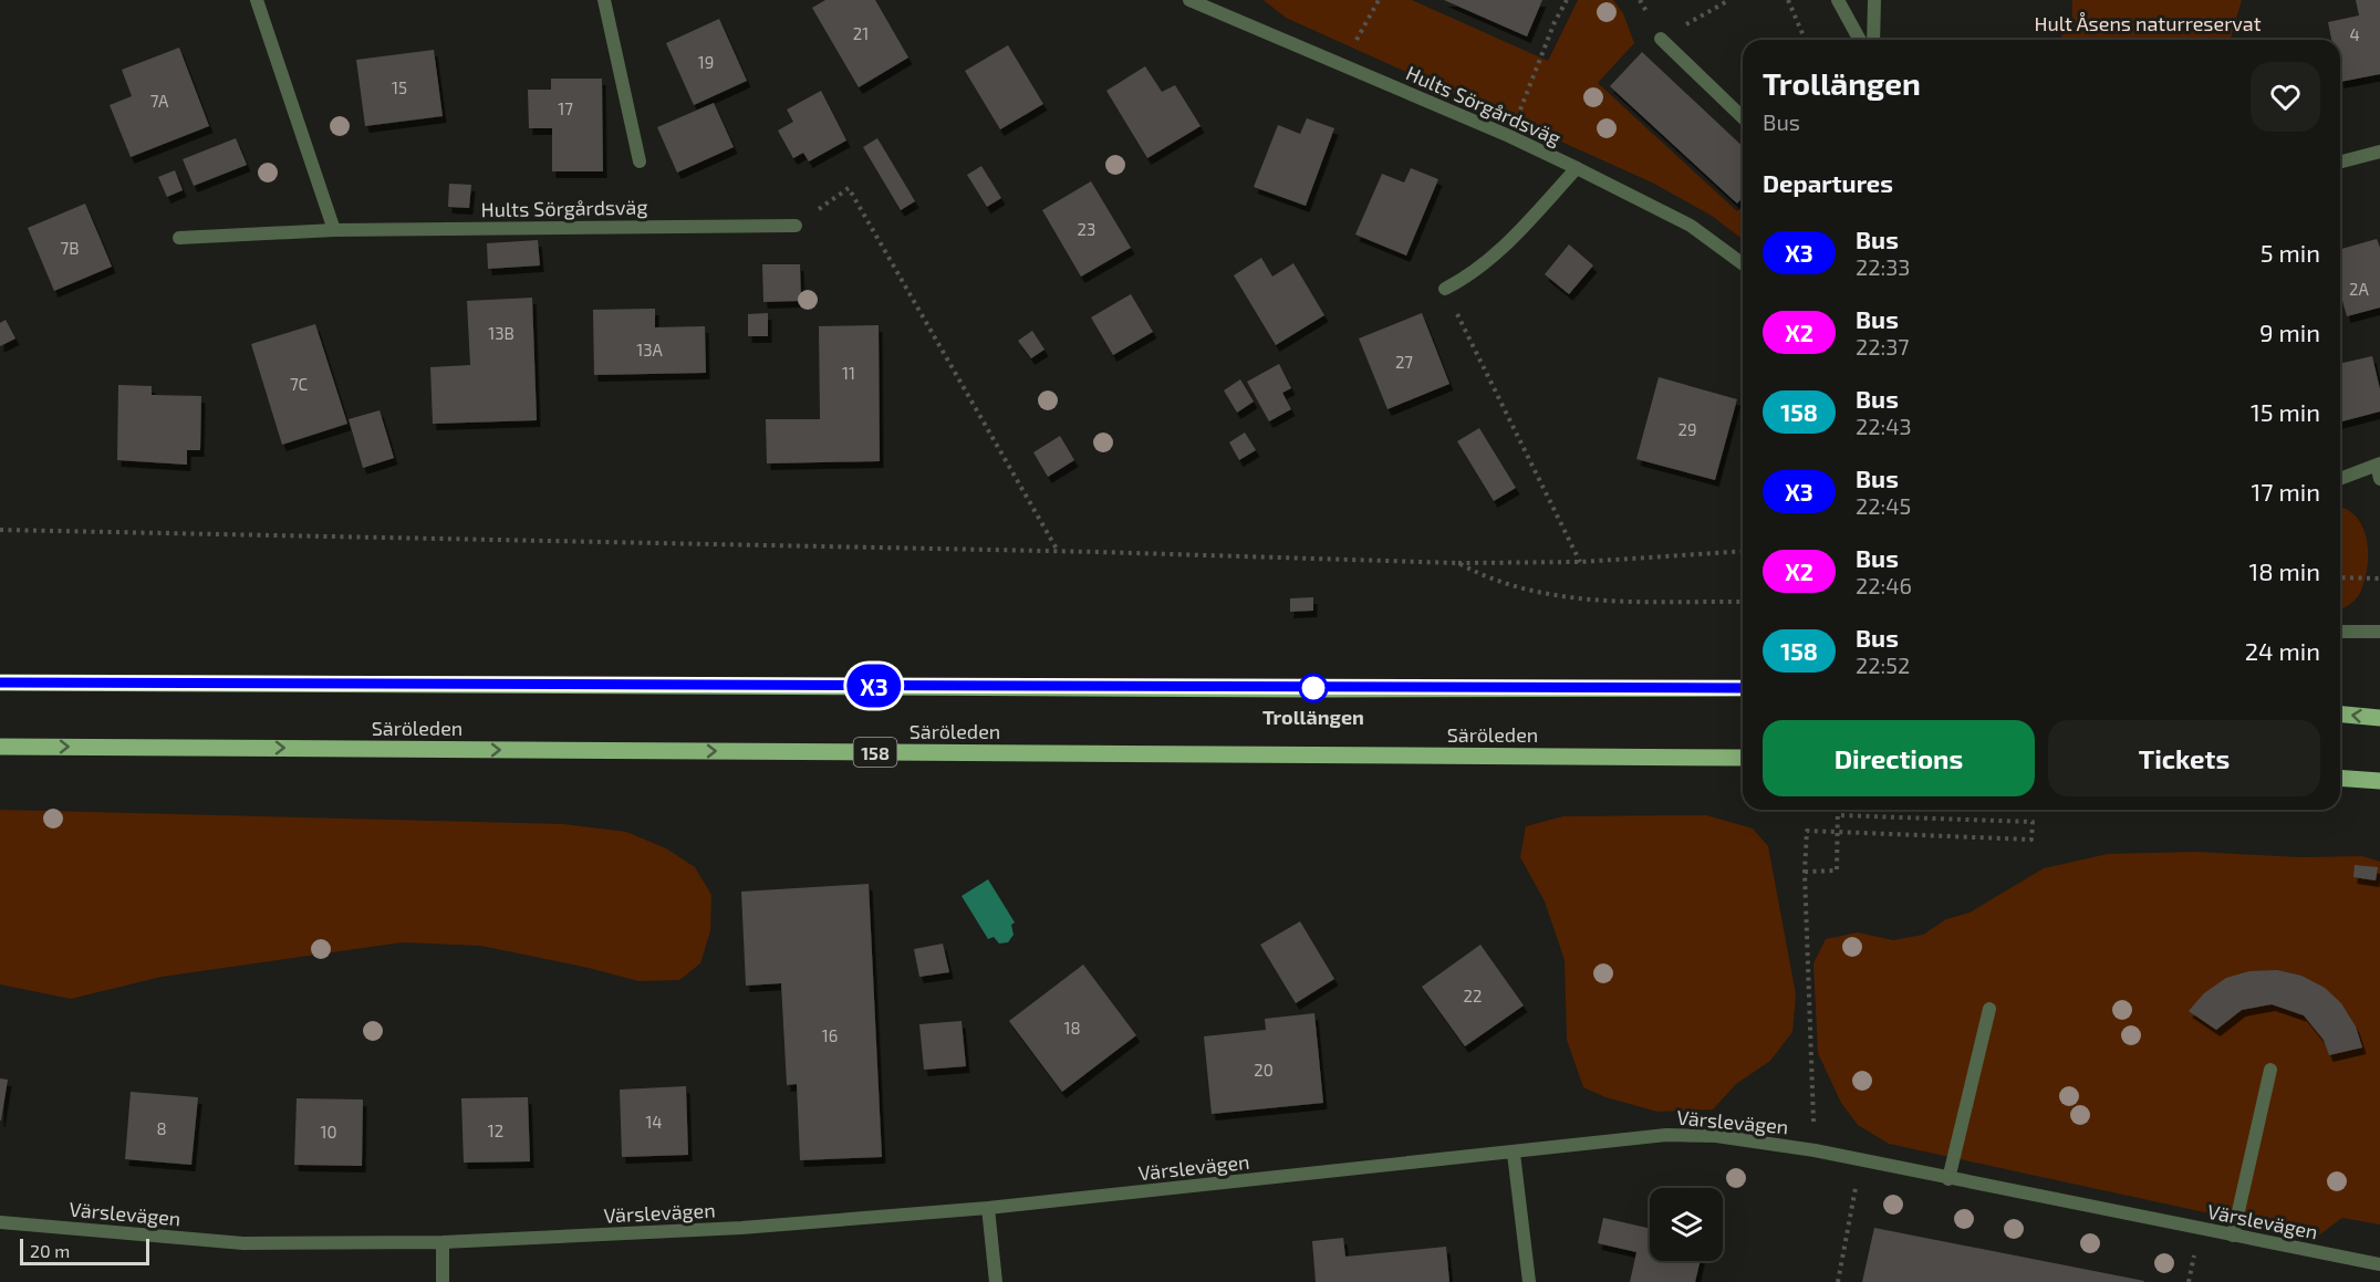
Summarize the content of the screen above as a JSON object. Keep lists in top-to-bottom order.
{
  "streets": {
    "main road": ["Säröleden", "158"],
    "street": ["Hults Sörgårdsväg", "Värslevägen"]
  },
  "parks": ["Hult Åsens naturreservat"],
  "places": ["Trollängen"],
  "lines": ["bus line X3"],
  "house_numbers": [
    "21",
    "4",
    "19",
    "15",
    "7A",
    "17",
    "23",
    "7B",
    "2A",
    "13B",
    "13A",
    "27",
    "11",
    "7C",
    "29",
    "22",
    "18",
    "16",
    "20",
    "14",
    "8",
    "12",
    "10"
  ],
  "scale_bar": "20 m",
  "page": {
    "on_map": "X3",
    "heading": [
      ["Trollängen", "Bus"],
      "Departures"
    ],
    "list": [
      {
        "mark": "X3",
        "name": "Bus",
        "note": "22:33",
        "value": "5 min"
      },
      {
        "mark": "X2",
        "name": "Bus",
        "note": "22:37",
        "value": "9 min"
      },
      {
        "mark": "158",
        "name": "Bus",
        "note": "22:43",
        "value": "15 min"
      },
      {
        "mark": "X3",
        "name": "Bus",
        "note": "22:45",
        "value": "17 min"
      },
      {
        "mark": "X2",
        "name": "Bus",
        "note": "22:46",
        "value": "18 min"
      },
      {
        "mark": "158",
        "name": "Bus",
        "note": "22:52",
        "value": "24 min"
      }
    ],
    "buttons": ["Directions", "Tickets"],
    "scale": "20 m"
  }
}
